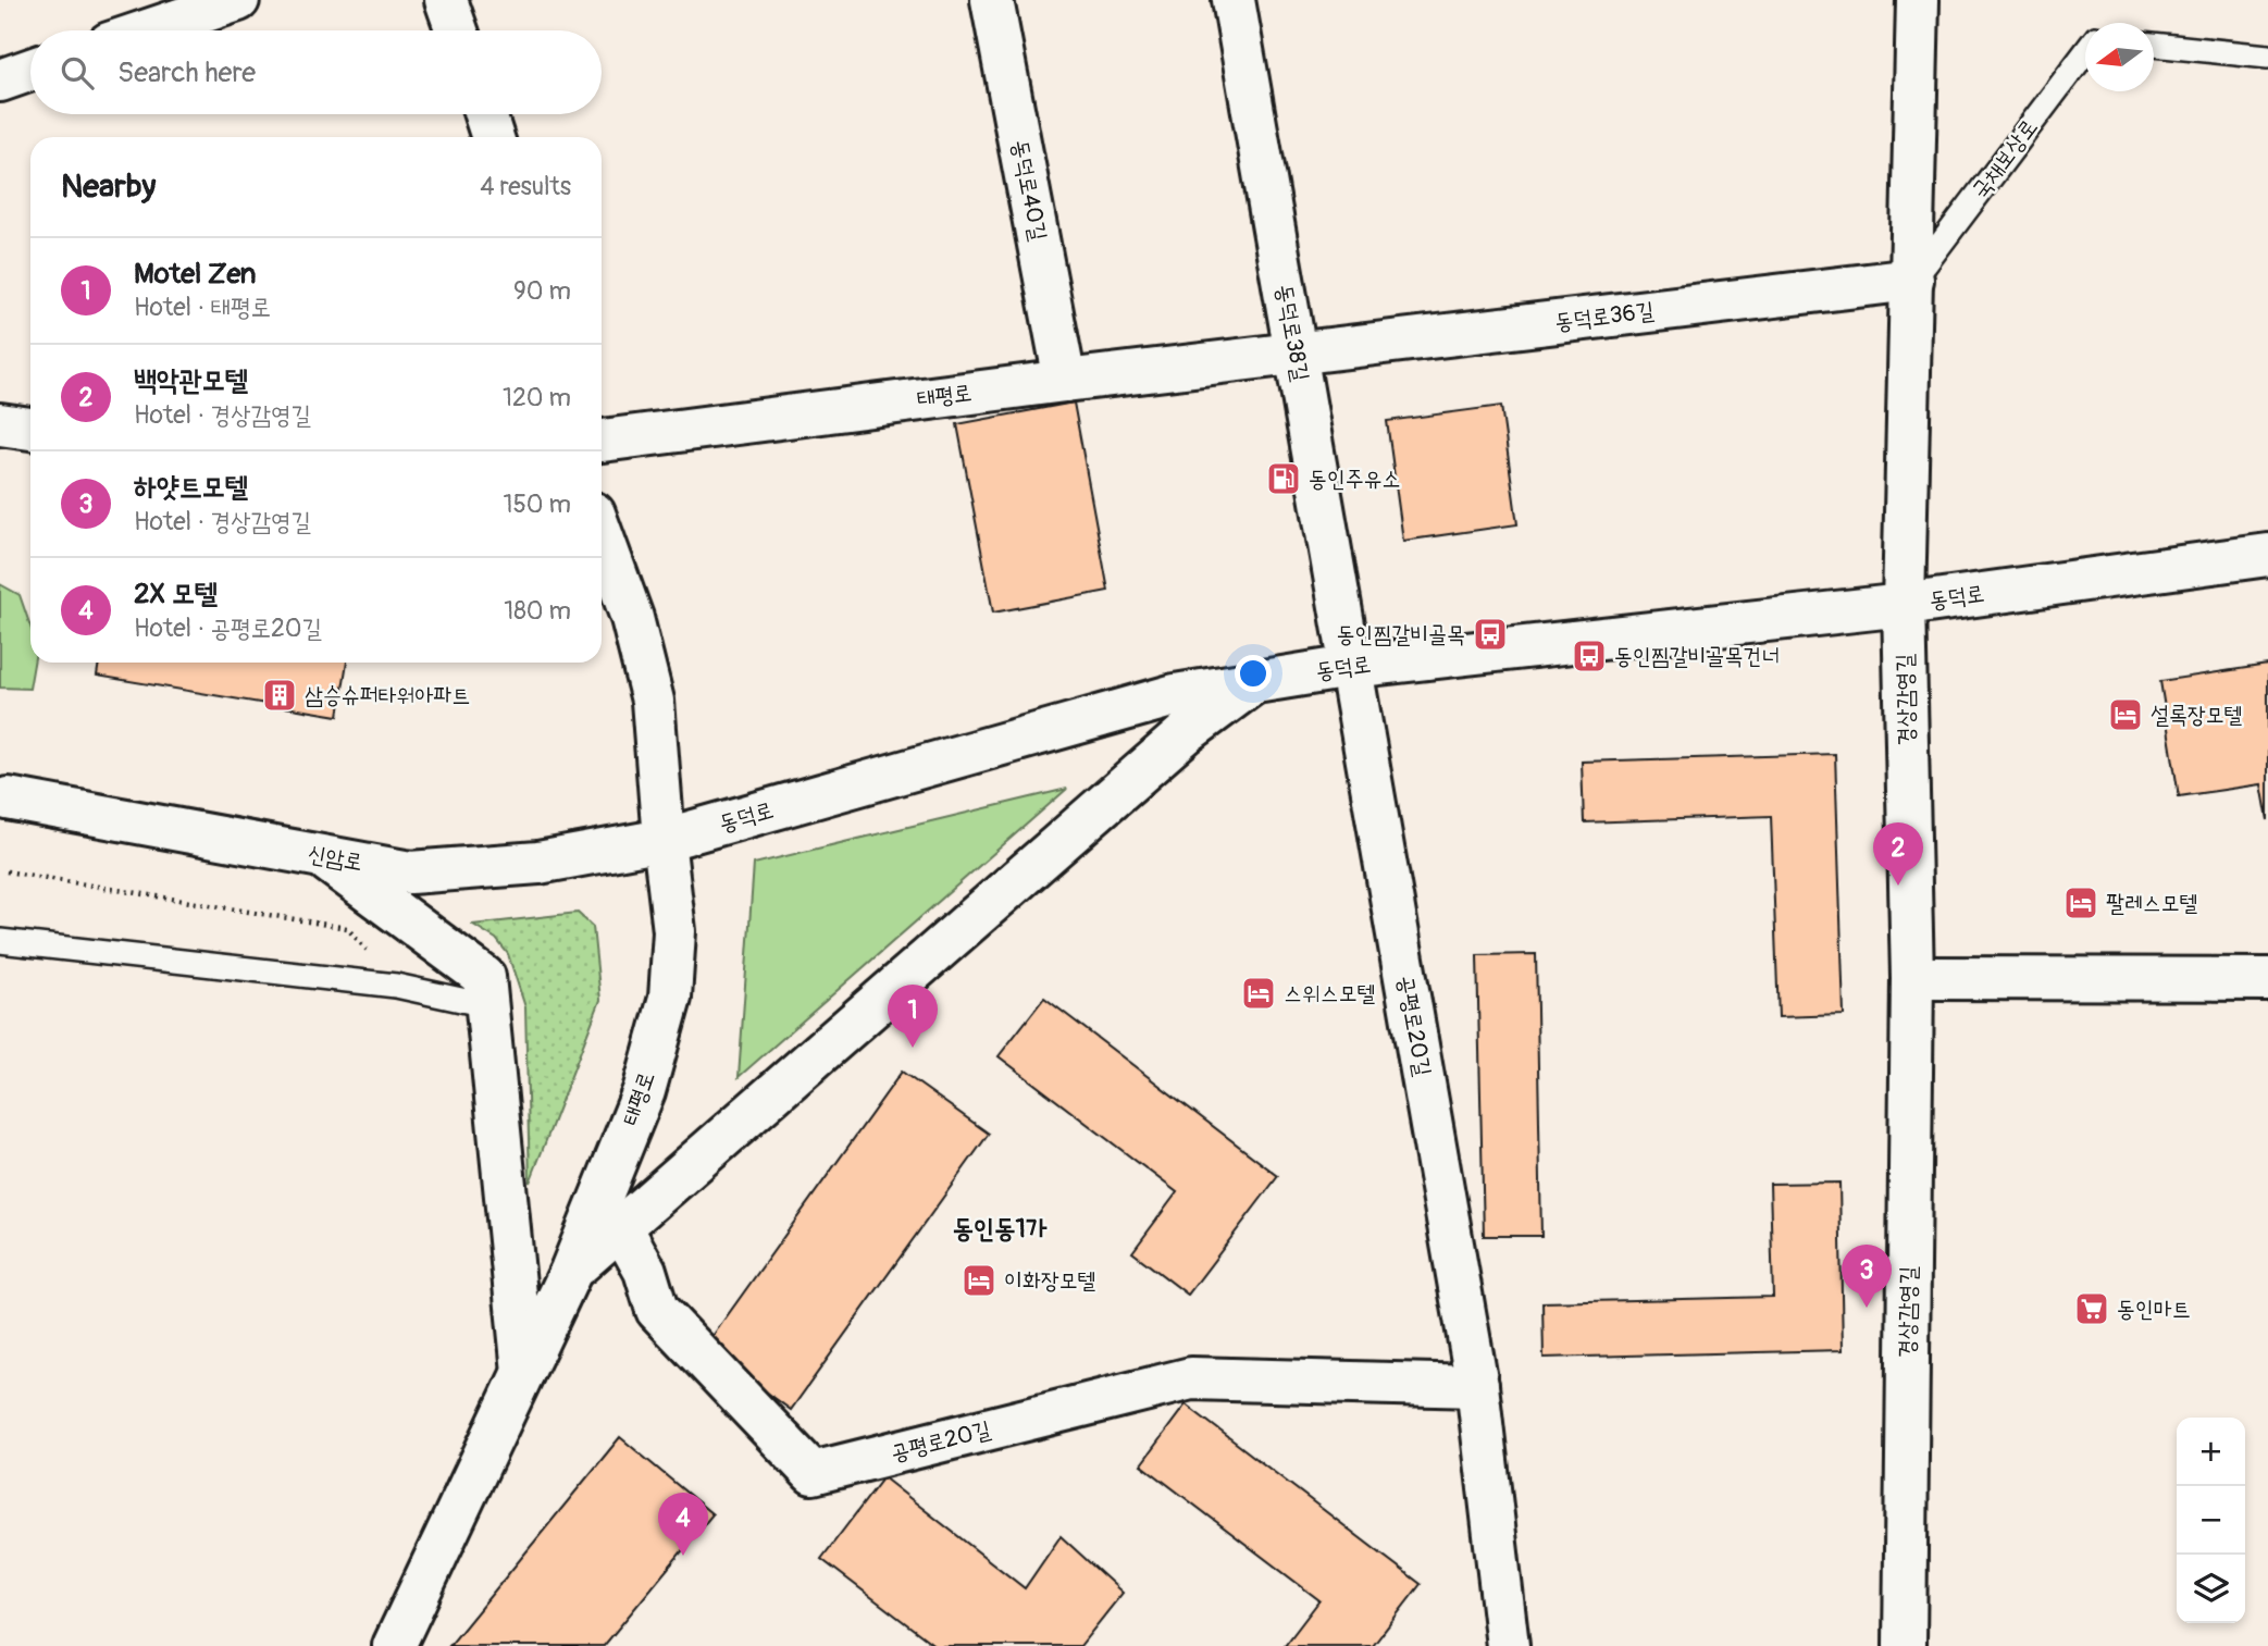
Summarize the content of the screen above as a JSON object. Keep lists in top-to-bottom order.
{
  "streets": {
    "street": [
      "동덕로40길",
      "동덕로36길",
      "동덕로38길",
      "태평로",
      "동덕로",
      "경상감영길",
      "신암로",
      "공평로20길"
    ],
    "lane": ["국채보상로"]
  },
  "crossings": [
    ["국채보상로", "동덕로36길"],
    ["동덕로40길", "태평로"],
    ["동덕로36길", "동덕로38길"],
    ["동덕로36길", "태평로"],
    ["동덕로38길", "태평로"],
    ["동덕로38길", "동덕로"],
    ["동덕로38길", "공평로20길"],
    ["태평로", "동덕로"],
    ["태평로", "신암로"],
    ["동덕로", "경상감영길"],
    ["동덕로", "신암로"],
    ["동덕로", "공평로20길"]
  ],
  "districts": ["동인동1가"],
  "places": {
    "fuel station": ["동인주유소"],
    "bus stop": ["동인찜갈비골목", "동인찜갈비골목건너"],
    "building": ["삼승슈퍼타워아파트"],
    "hotel": [
      "설록장모텔",
      "팔레스모텔",
      "스위스모텔",
      "이화장모텔"
    ],
    "supermarket": ["동인마트"]
  },
  "north": "left",
  "page": {
    "search": "Search here",
    "heading": ["Nearby", "4 results"],
    "list": [
      {
        "mark": "1",
        "name": "Motel Zen",
        "note": "Hotel · 태평로",
        "value": "90 m"
      },
      {
        "mark": "2",
        "name": "백악관모텔",
        "note": "Hotel · 경상감영길",
        "value": "120 m"
      },
      {
        "mark": "3",
        "name": "하얏트모텔",
        "note": "Hotel · 경상감영길",
        "value": "150 m"
      },
      {
        "mark": "4",
        "name": "2X 모텔",
        "note": "Hotel · 공평로20길",
        "value": "180 m"
      }
    ],
    "pins": [
      "2",
      "1",
      "3",
      "4"
    ],
    "map_buttons": ["+", "−"]
  }
}
